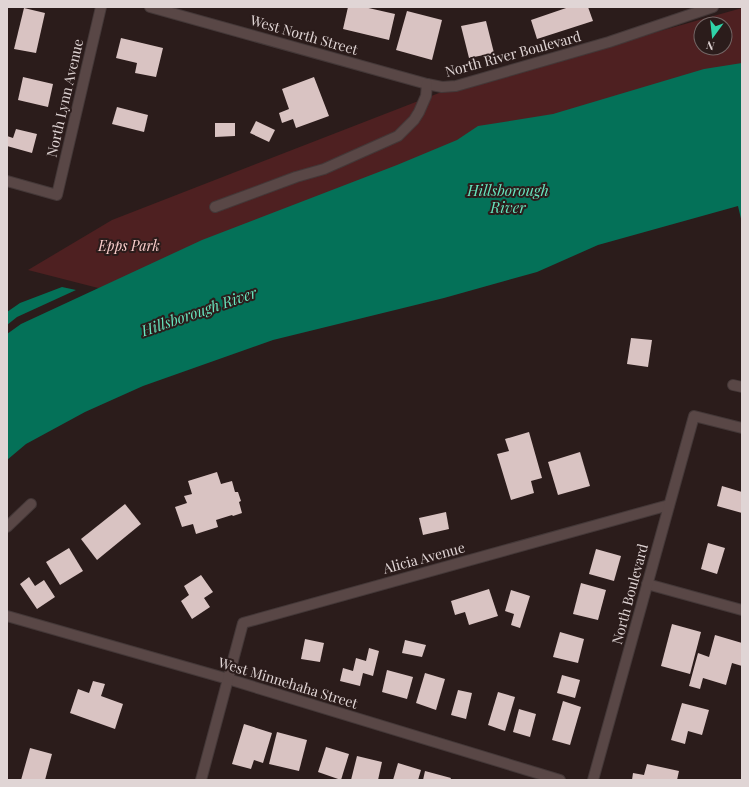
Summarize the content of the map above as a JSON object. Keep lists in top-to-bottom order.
{
  "streets": {
    "street": [
      "West North Street",
      "North River Boulevard",
      "North Lynn Avenue",
      "Alicia Avenue",
      "North Boulevard",
      "West Minnehaha Street"
    ]
  },
  "crossings": [
    ["West North Street", "North River Boulevard"],
    ["Alicia Avenue", "North Boulevard"],
    ["Alicia Avenue", "West Minnehaha Street"]
  ],
  "water": ["Hillsborough River"],
  "parks": ["Epps Park"],
  "north": "bottom"
}
